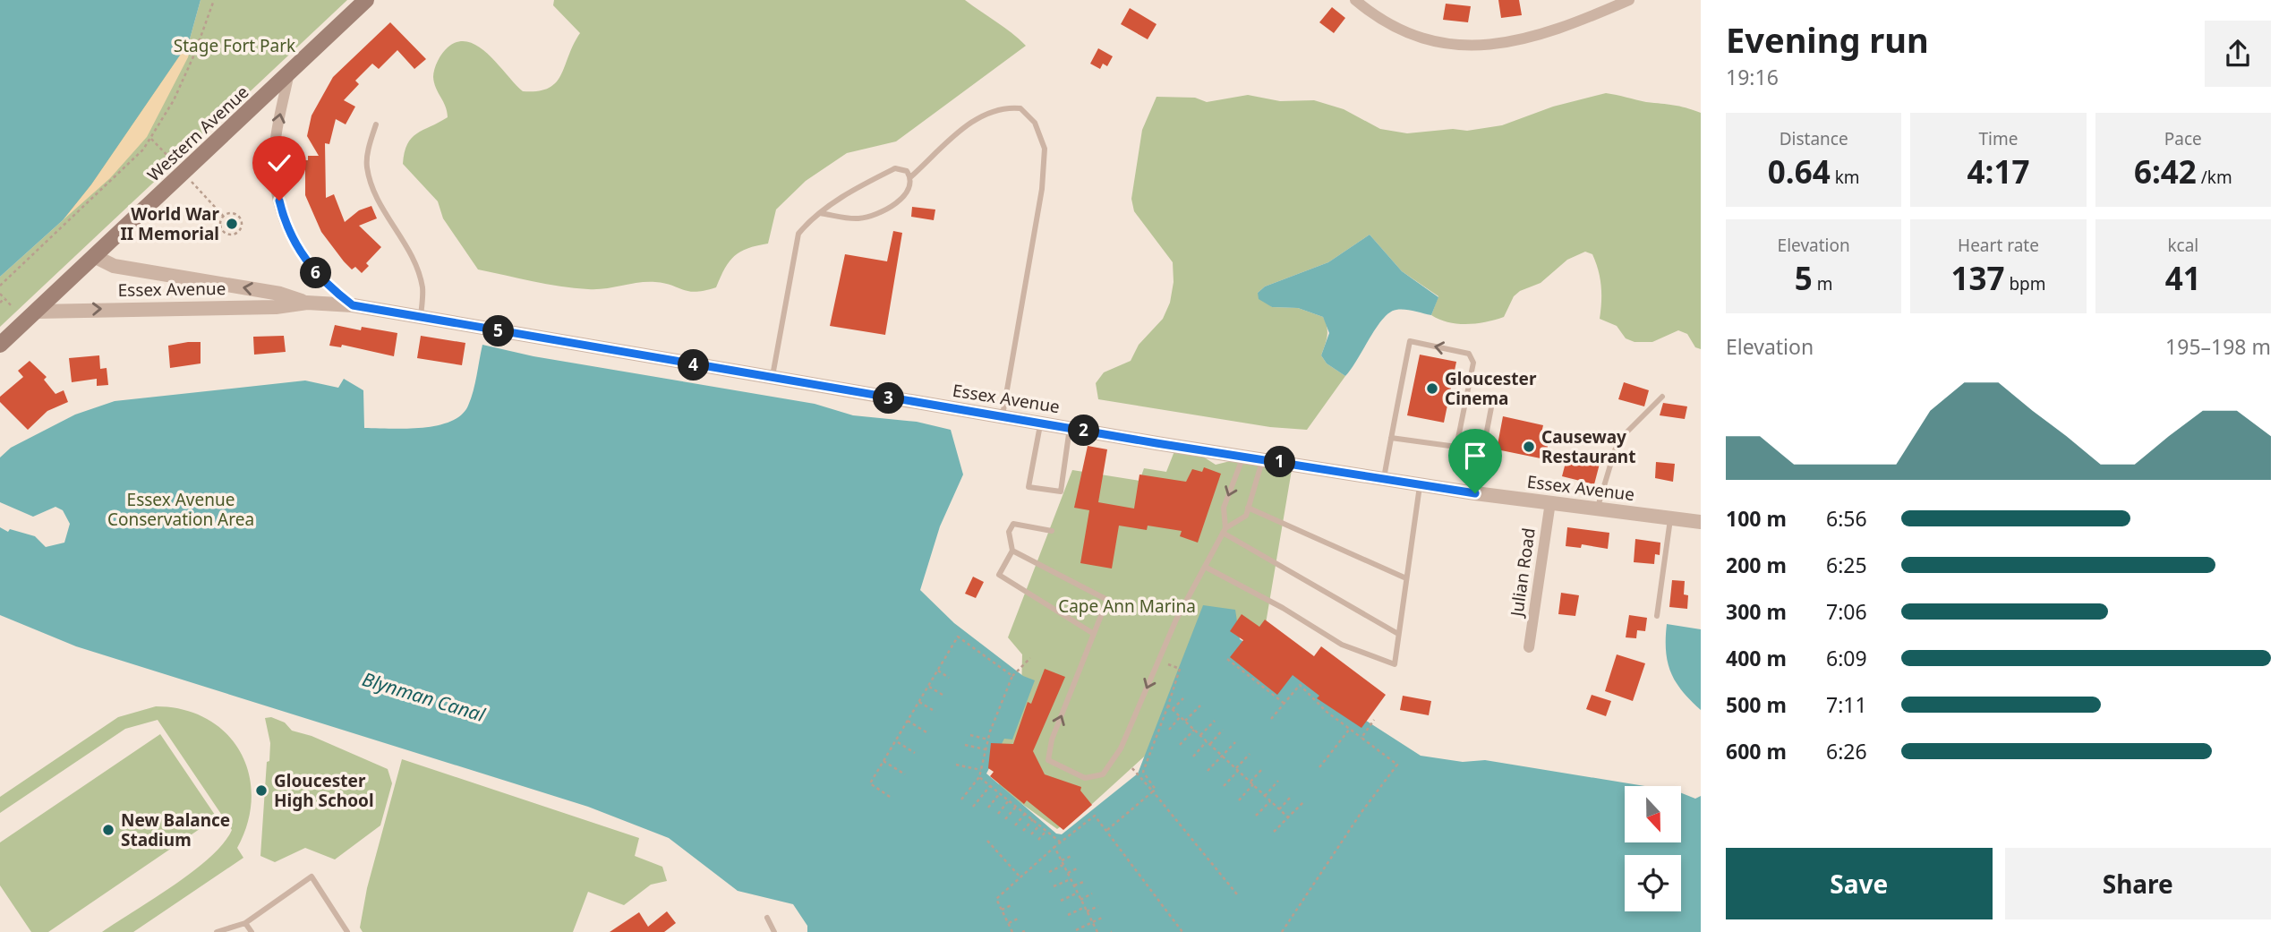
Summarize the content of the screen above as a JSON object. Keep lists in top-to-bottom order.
{
  "streets": {
    "main road": ["Western Avenue"],
    "street": ["Essex Avenue", "Julian Road"]
  },
  "crossings": [
    ["Western Avenue", "Essex Avenue"],
    ["Essex Avenue", "Julian Road"]
  ],
  "water": ["Blynman Canal"],
  "parks": ["Stage Fort Park", "Essex Avenue Conservation Area", "Cape Ann Marina"],
  "places": [
    "World War II Memorial",
    "Gloucester Cinema",
    "Causeway Restaurant",
    "Gloucester High School",
    "New Balance Stadium"
  ],
  "north": "bottom",
  "page": {
    "heading": ["Evening run", "19:16"],
    "stats": [
      ["Distance", "0.64 km"],
      ["Time", "4:17"],
      ["Pace", "6:42 /km"],
      ["Elevation", "5 m"],
      ["Heart rate", "137 bpm"],
      ["kcal", "41"]
    ],
    "pins": [
      "6",
      "5",
      "4",
      "3",
      "2",
      "1"
    ],
    "chart": ["Elevation", "195–198 m"],
    "list": [
      {
        "name": "100 m",
        "note": "6:56"
      },
      {
        "name": "200 m",
        "note": "6:25"
      },
      {
        "name": "300 m",
        "note": "7:06"
      },
      {
        "name": "400 m",
        "note": "6:09"
      },
      {
        "name": "500 m",
        "note": "7:11"
      },
      {
        "name": "600 m",
        "note": "6:26"
      }
    ],
    "buttons": ["Save", "Share"]
  }
}
